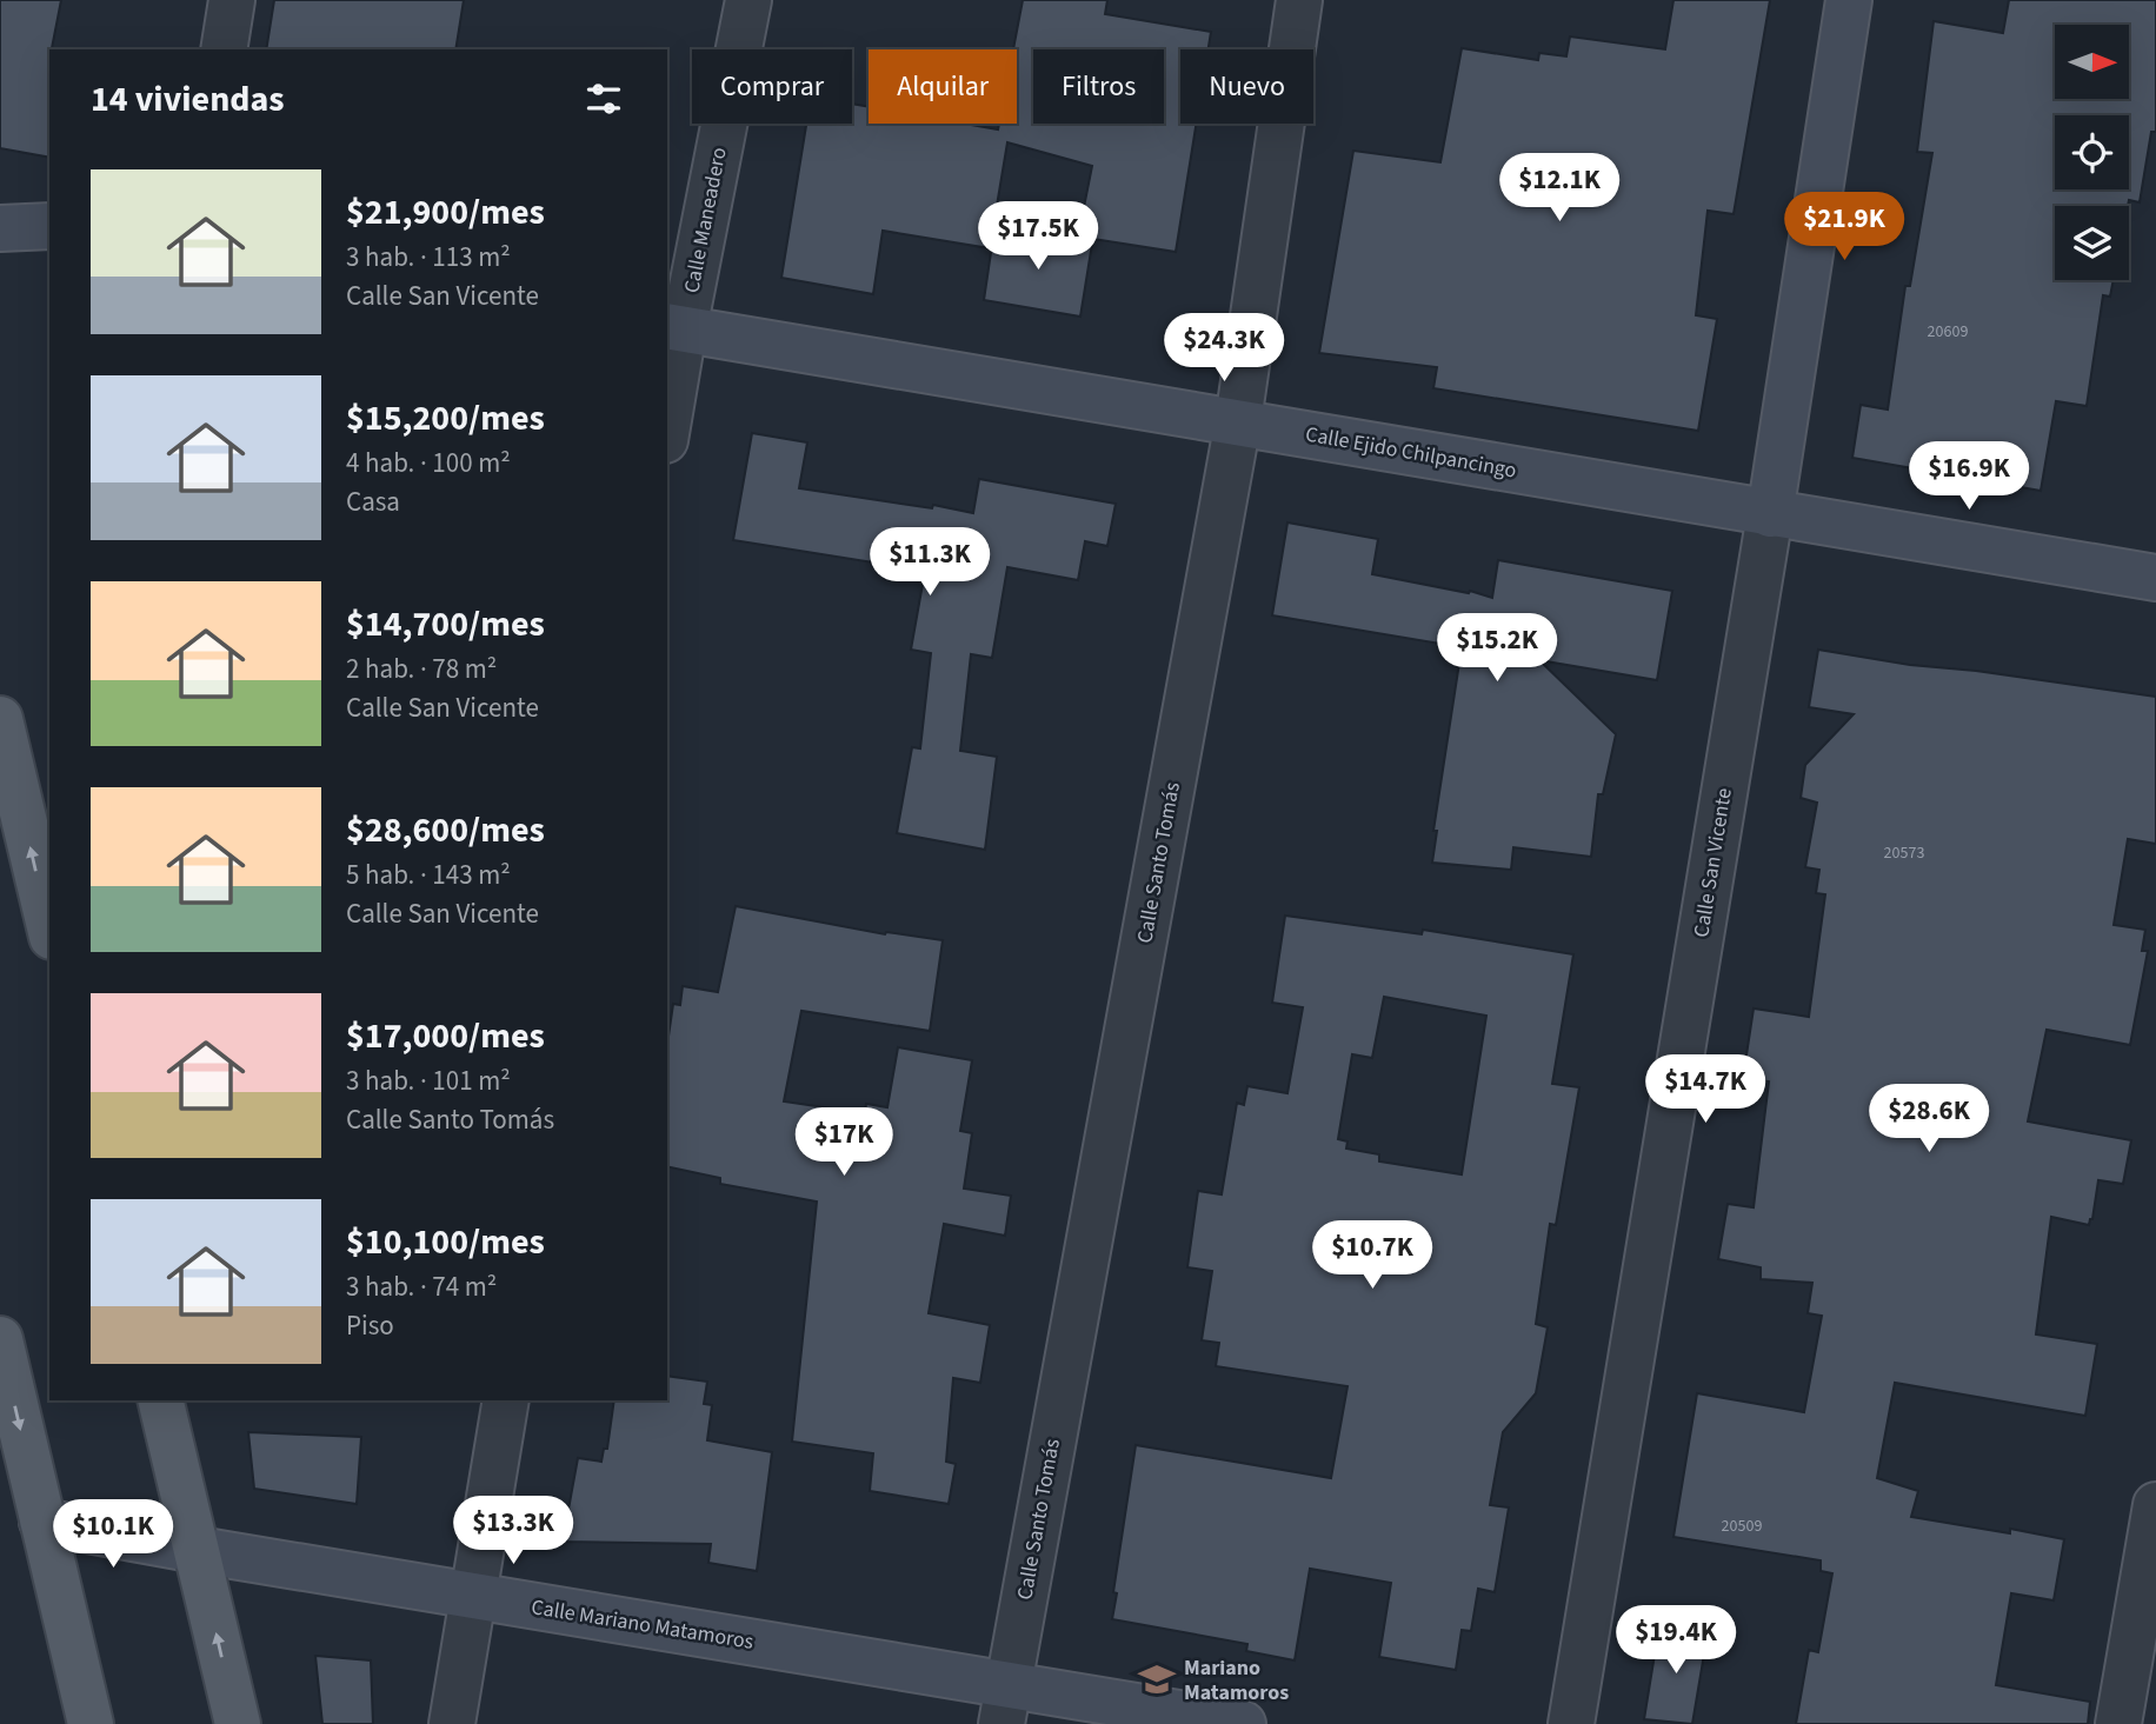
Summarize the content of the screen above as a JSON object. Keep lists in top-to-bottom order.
{
  "streets": {
    "street": [
      "Calle Maneadero",
      "Calle Ejido Chilpancingo",
      "Calle Santo Tomás",
      "Calle San Vicente",
      "Calle Mariano Matamoros"
    ]
  },
  "crossings": [
    ["Calle Maneadero", "Calle Ejido Chilpancingo"],
    ["Calle Ejido Chilpancingo", "Calle Santo Tomás"],
    ["Calle Ejido Chilpancingo", "Calle San Vicente"],
    ["Calle Santo Tomás", "Calle Mariano Matamoros"]
  ],
  "places": {
    "school or university": ["Mariano Matamoros"]
  },
  "house_numbers": ["20609", "20573", "20509"],
  "north": "right",
  "page": {
    "chip": [
      "Comprar",
      "Alquilar",
      "Filtros",
      "Nuevo"
    ],
    "heading": "14 viviendas",
    "list": [
      {
        "name": "$21,900/mes",
        "note": "3 hab. · 113 m² · Calle San Vicente"
      },
      {
        "name": "$15,200/mes",
        "note": "4 hab. · 100 m² · Casa"
      },
      {
        "name": "$14,700/mes",
        "note": "2 hab. · 78 m² · Calle San Vicente"
      },
      {
        "name": "$28,600/mes",
        "note": "5 hab. · 143 m² · Calle San Vicente"
      },
      {
        "name": "$17,000/mes",
        "note": "3 hab. · 101 m² · Calle Santo Tomás"
      },
      {
        "name": "$10,100/mes",
        "note": "3 hab. · 74 m² · Piso"
      }
    ],
    "price": [
      "$12.1K",
      "$21.9K",
      "$17.5K",
      "$24.3K",
      "$16.9K",
      "$11.3K",
      "$15.2K",
      "$14.7K",
      "$28.6K",
      "$17K",
      "$10.7K",
      "$13.3K",
      "$10.1K",
      "$19.4K"
    ]
  }
}
